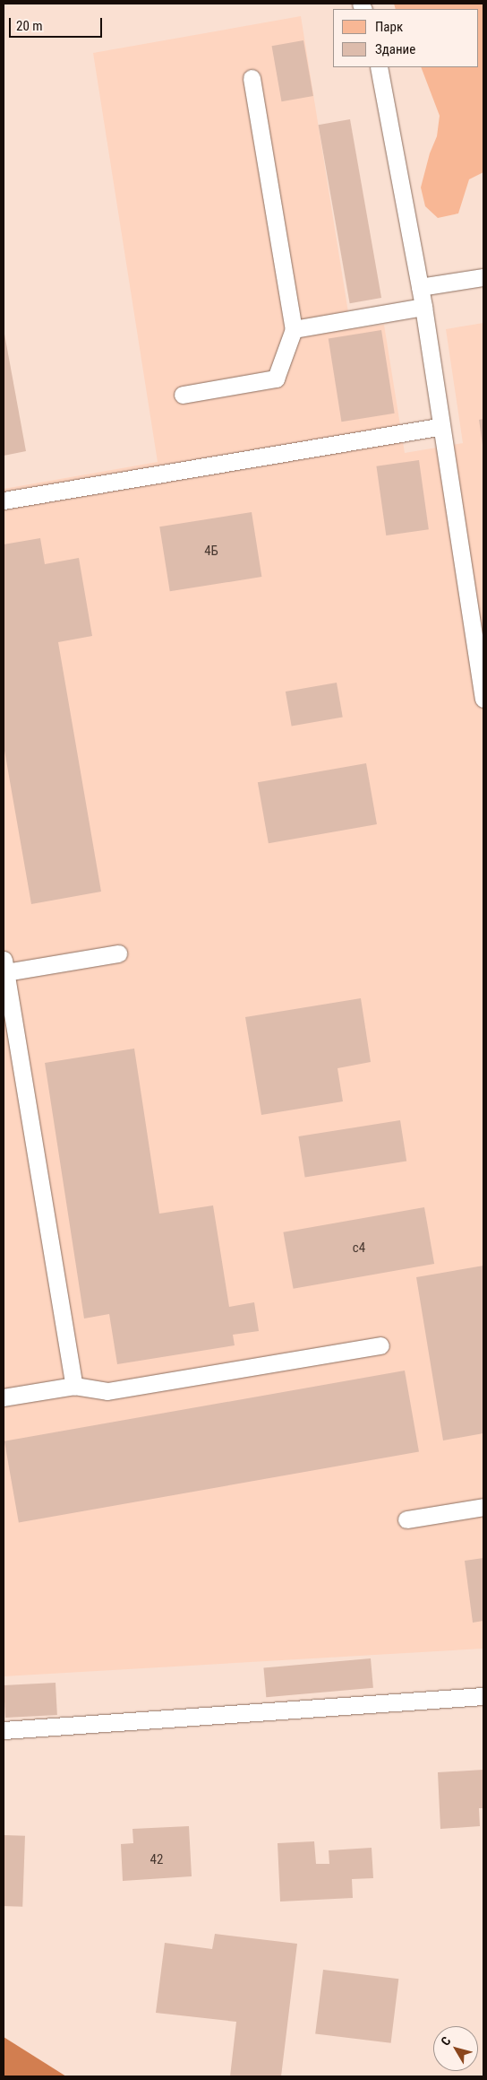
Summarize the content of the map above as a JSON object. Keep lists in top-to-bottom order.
{
  "house_numbers": ["4Б", "с4", "42"],
  "legend": ["Парк", "Здание"],
  "scale_bar": "20 m",
  "north": "top left"
}
